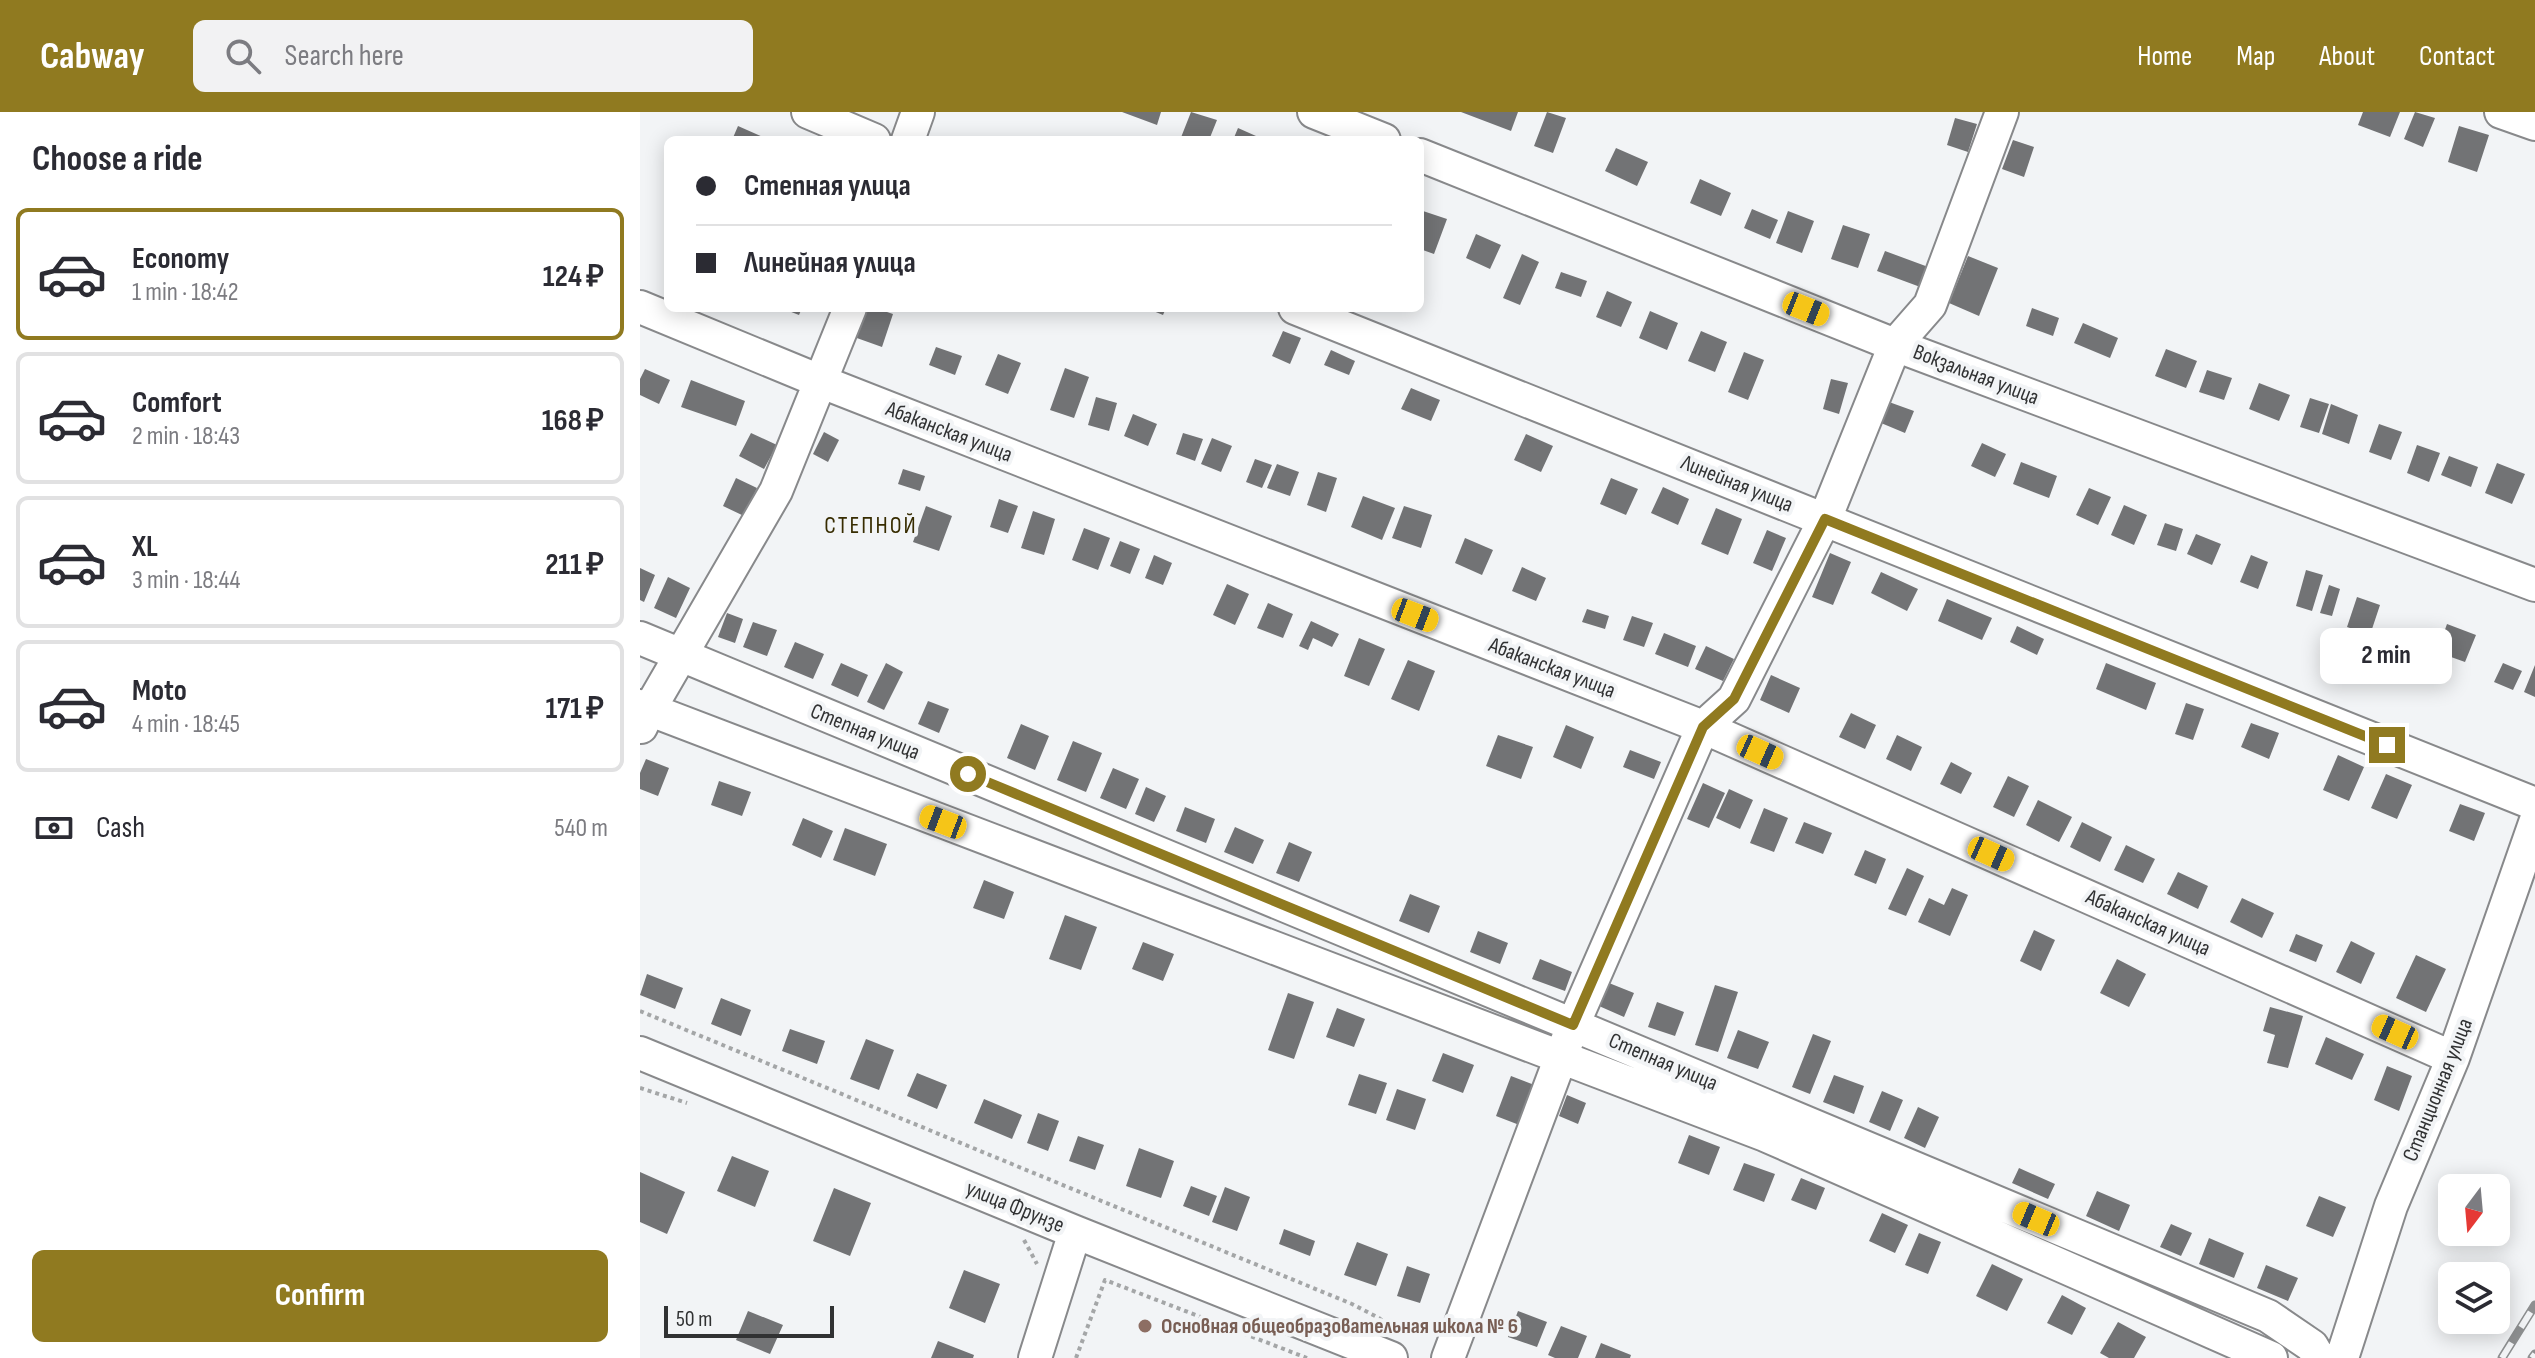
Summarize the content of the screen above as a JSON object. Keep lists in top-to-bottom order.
{
  "streets": {
    "street": [
      "Вокзальная улица",
      "Абаканская улица",
      "Линейная улица",
      "Степная улица",
      "Станционная улица",
      "улица Фрунзе"
    ]
  },
  "crossings": [
    ["Абаканская улица", "Станционная улица"]
  ],
  "districts": ["СТЕПНОЙ"],
  "places": ["Основная общеобразовательная школа № 6"],
  "scale_bar": "50 m",
  "north": "bottom",
  "page": {
    "header": "Cabway",
    "search": "Search here",
    "nav": [
      "Home",
      "Map",
      "About",
      "Contact"
    ],
    "heading": "Choose a ride",
    "banner": ["Степная улица", "Линейная улица"],
    "list": [
      {
        "name": "Economy",
        "note": "1 min · 18:42",
        "value": "124 ₽"
      },
      {
        "name": "Comfort",
        "note": "2 min · 18:43",
        "value": "168 ₽"
      },
      {
        "name": "XL",
        "note": "3 min · 18:44",
        "value": "211 ₽"
      },
      {
        "name": "Moto",
        "note": "4 min · 18:45",
        "value": "171 ₽"
      }
    ],
    "bubble": "2 min",
    "pay": ["Cash", "540 m"],
    "buttons": "Confirm",
    "scale": "50 m"
  }
}
